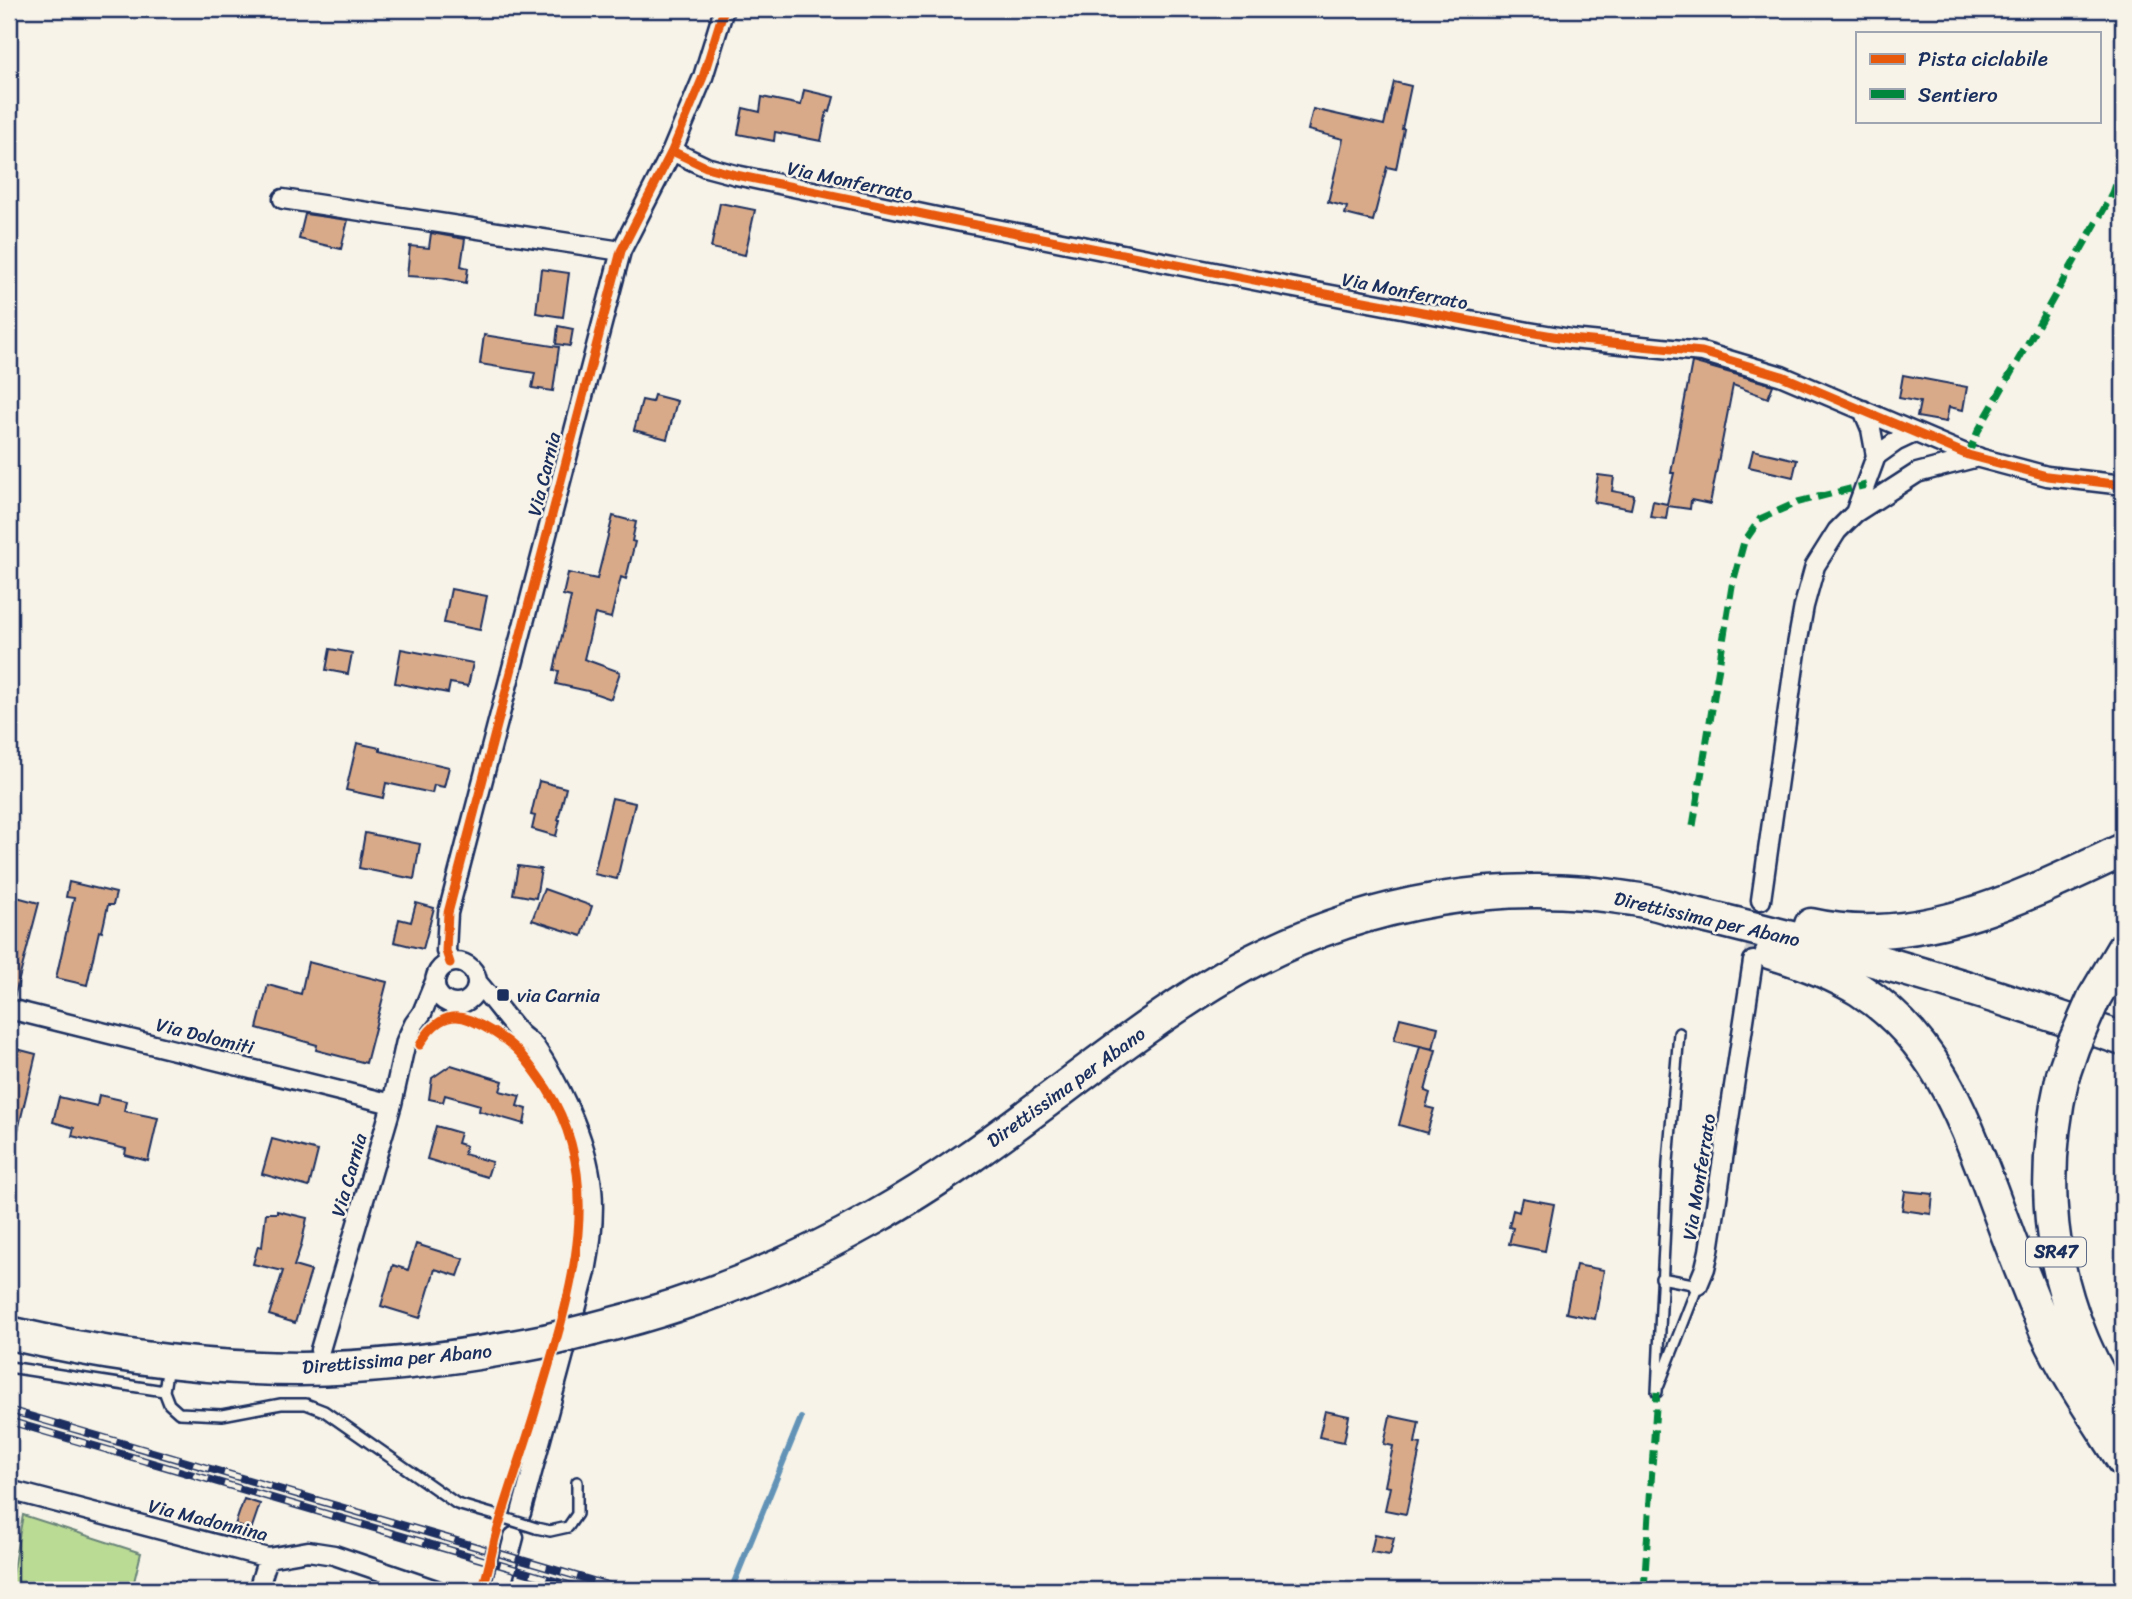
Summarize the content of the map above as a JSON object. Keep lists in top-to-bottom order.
{
  "streets": {
    "highway": ["Direttissima per Abano", "SR47"],
    "street": [
      "Via Monferrato",
      "Via Carnia",
      "Via Dolomiti",
      "Via Madonnina"
    ]
  },
  "crossings": [
    ["Via Monferrato", "Via Carnia"],
    ["Via Carnia", "Via Dolomiti"]
  ],
  "places": {
    "transit": ["via Carnia"]
  },
  "legend": ["Pista ciclabile", "Sentiero"]
}
